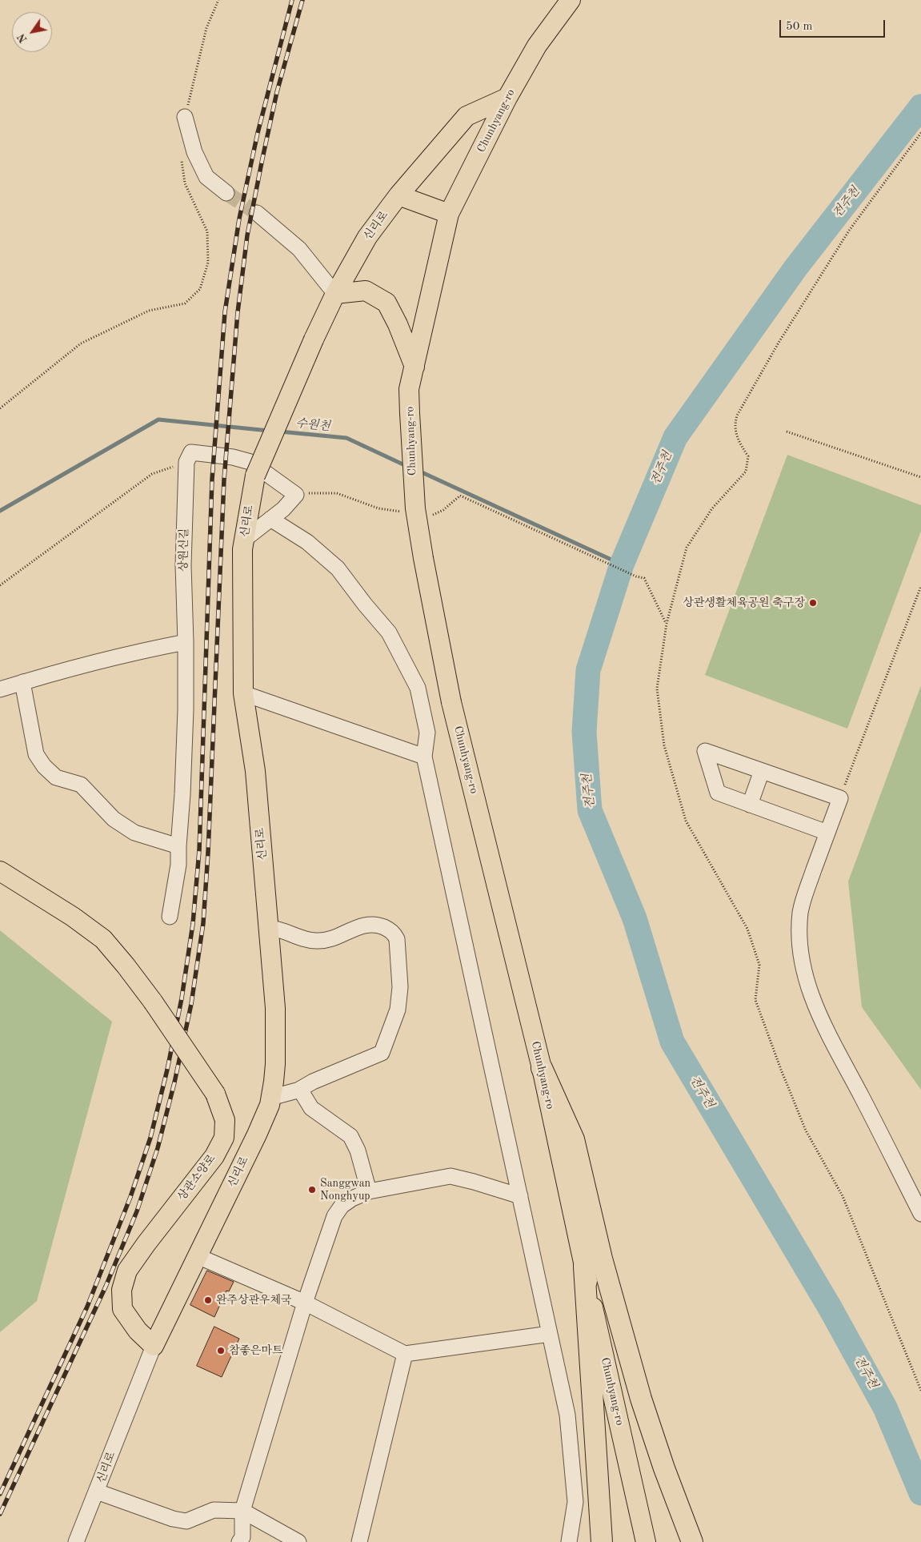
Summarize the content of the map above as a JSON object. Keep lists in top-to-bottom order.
{
  "streets": {
    "main road": ["Chunhyang-ro", "신리로", "상관소양로"],
    "street": ["상원신길"]
  },
  "crossings": [
    ["Chunhyang-ro", "신리로"],
    ["신리로", "상관소양로"]
  ],
  "water": ["전주천", "수원천"],
  "places": [
    "상관생활체육공원 축구장",
    "Sanggwan Nonghyup",
    "완주상관우체국",
    "참좋은마트"
  ],
  "scale_bar": "50 m",
  "north": "bottom left"
}
